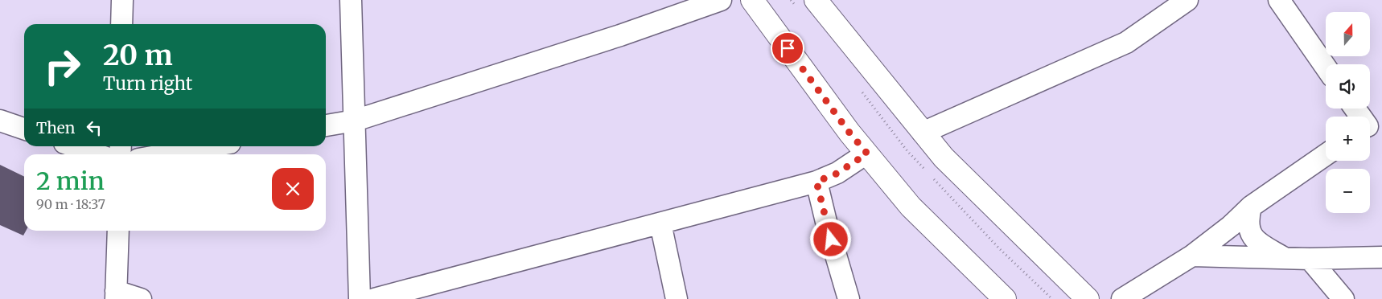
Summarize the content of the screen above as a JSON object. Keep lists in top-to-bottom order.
{
  "north": "top",
  "page": {
    "map_buttons": ["+", "−"],
    "turn": ["20 m", "Turn right"],
    "then": "Then",
    "heading": ["2 min", "90 m · 18:37"]
  }
}
